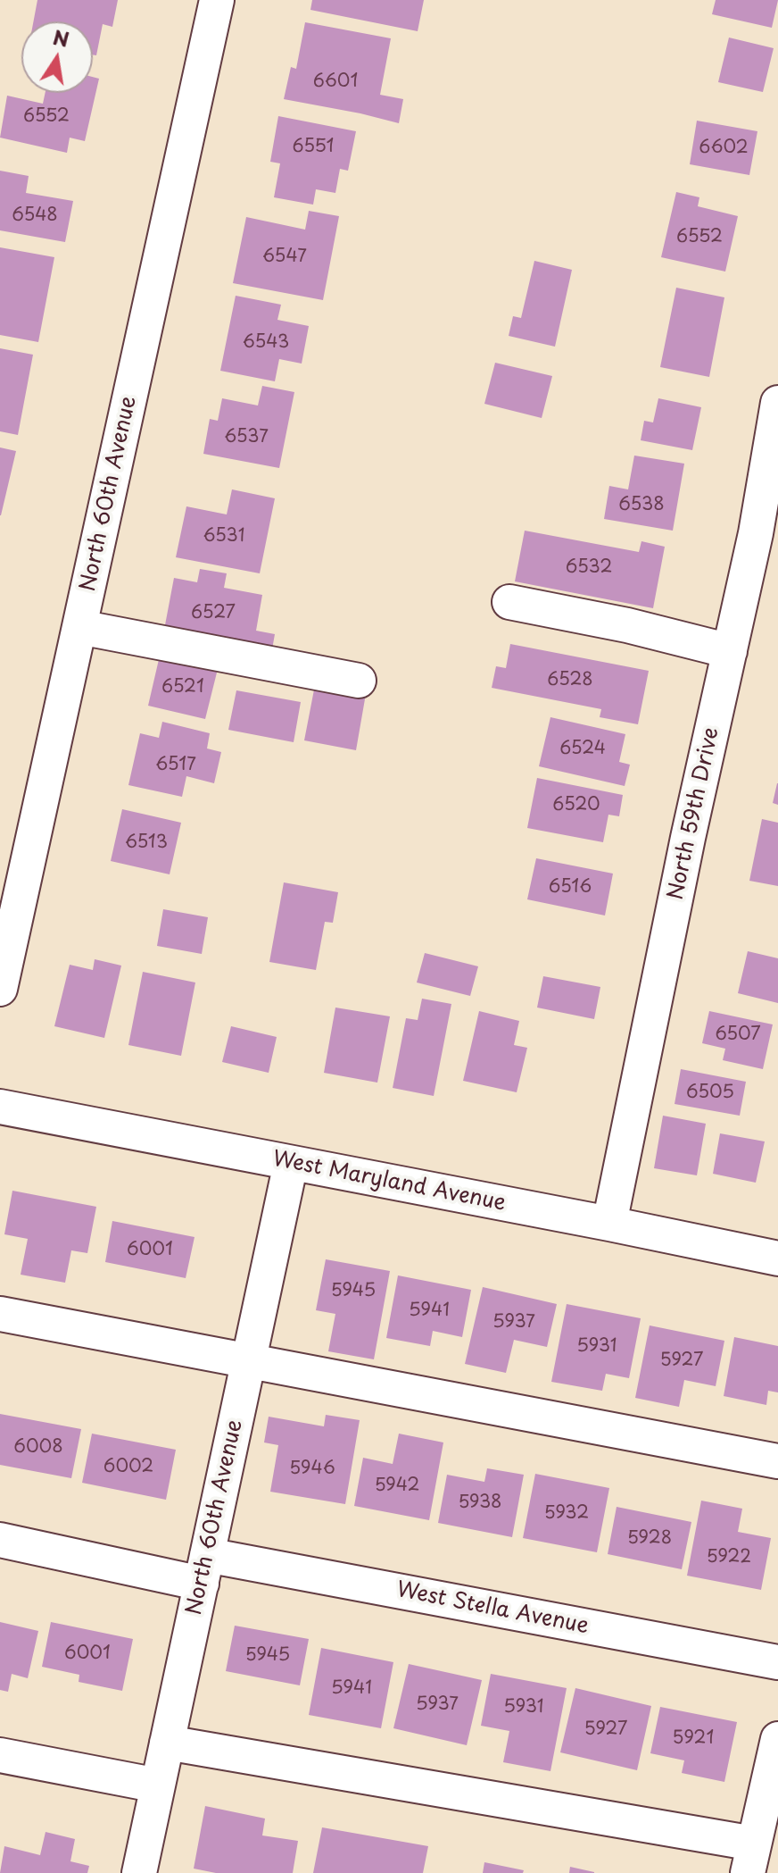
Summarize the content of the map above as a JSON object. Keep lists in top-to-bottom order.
{
  "streets": {
    "street": [
      "North 60th Avenue",
      "North 59th Drive",
      "West Maryland Avenue",
      "West Stella Avenue"
    ]
  },
  "crossings": [
    ["North 60th Avenue", "West Maryland Avenue"],
    ["North 60th Avenue", "West Stella Avenue"],
    ["North 59th Drive", "West Maryland Avenue"]
  ],
  "house_numbers": [
    "6601",
    "6552",
    "6551",
    "6602",
    "6548",
    "6552",
    "6547",
    "6543",
    "6537",
    "6538",
    "6531",
    "6532",
    "6527",
    "6528",
    "6521",
    "6524",
    "6517",
    "6520",
    "6513",
    "6516",
    "6507",
    "6505",
    "6001",
    "5945",
    "5941",
    "5937",
    "5931",
    "5927",
    "6008",
    "6002",
    "5946",
    "5942",
    "5938",
    "5932",
    "5928",
    "5922",
    "6001",
    "5945",
    "5941",
    "5937",
    "5931",
    "5927",
    "5921"
  ],
  "north": "top"
}
